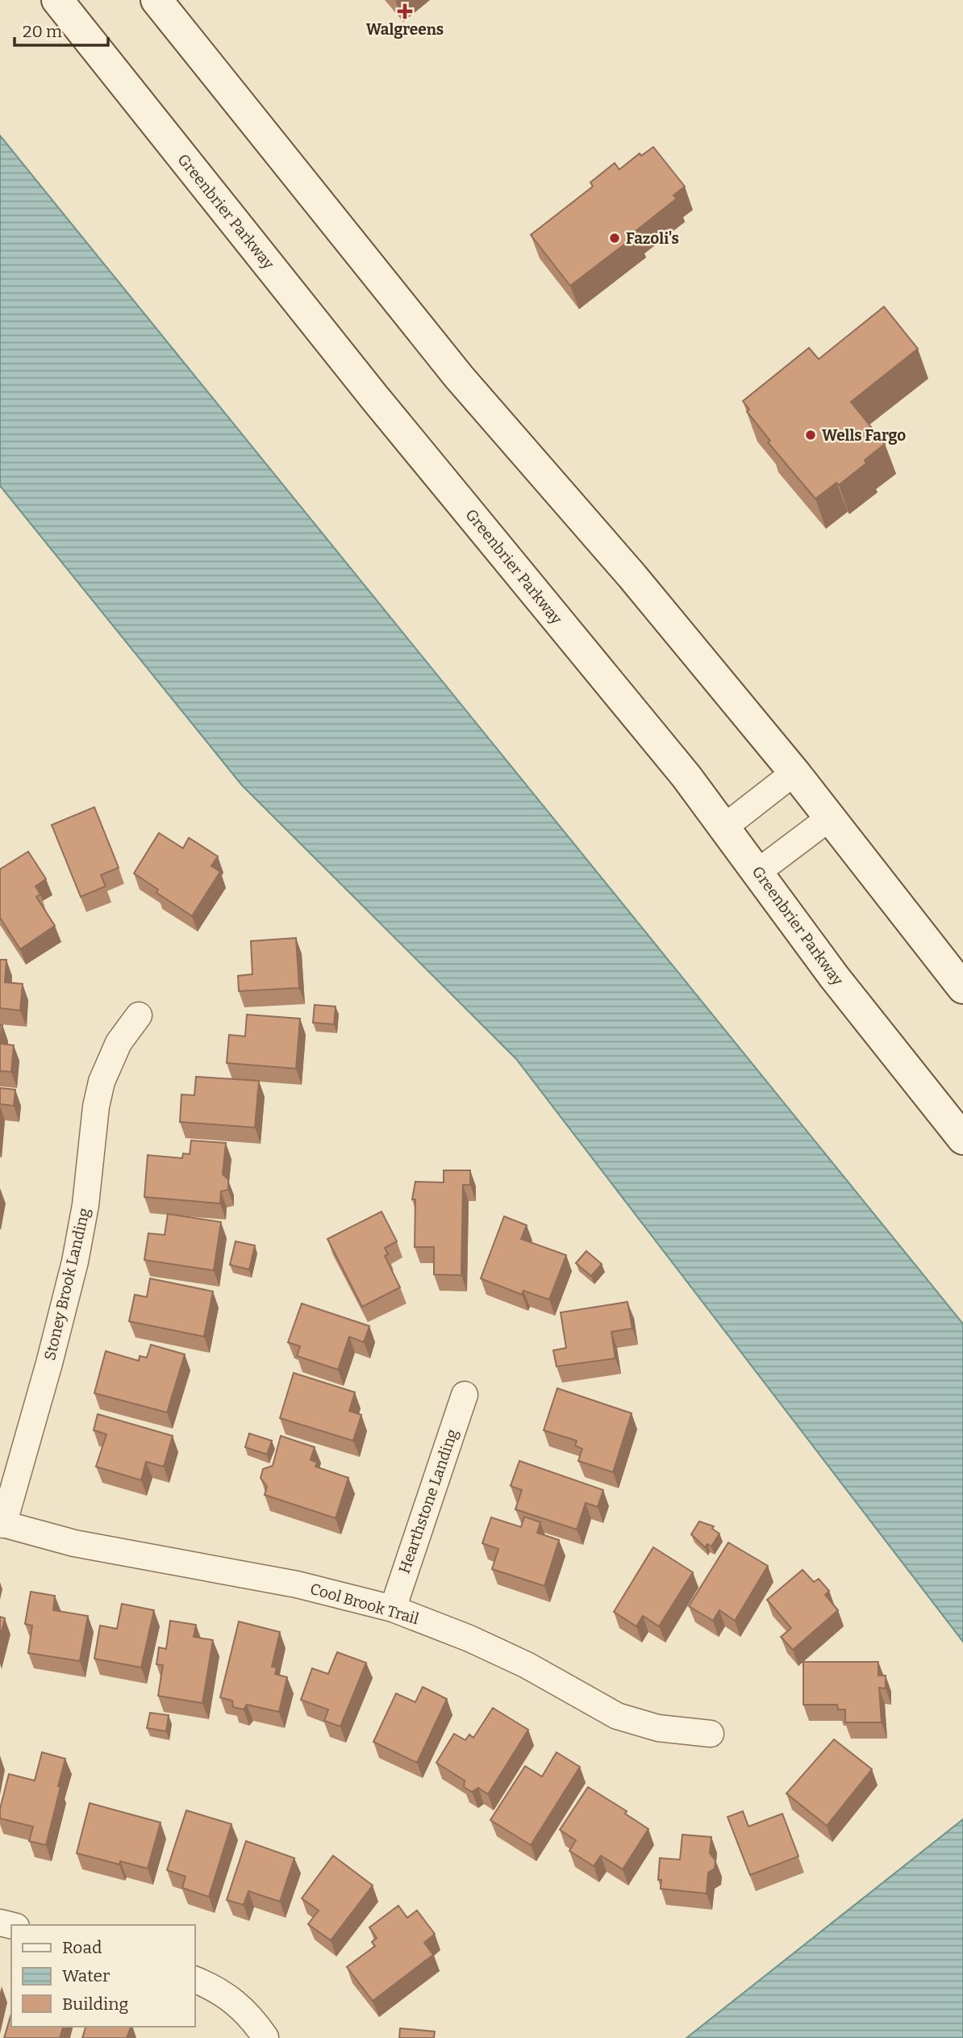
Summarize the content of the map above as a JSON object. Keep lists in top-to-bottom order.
{
  "streets": {
    "main road": ["Greenbrier Parkway"],
    "street": ["Stoney Brook Landing", "Hearthstone Landing", "Cool Brook Trail"]
  },
  "crossings": [
    ["Stoney Brook Landing", "Cool Brook Trail"],
    ["Hearthstone Landing", "Cool Brook Trail"]
  ],
  "places": {
    "health": ["Walgreens"],
    "other": ["Fazoli's", "Wells Fargo"]
  },
  "legend": ["Road", "Water", "Building"],
  "scale_bar": "20 m"
}
